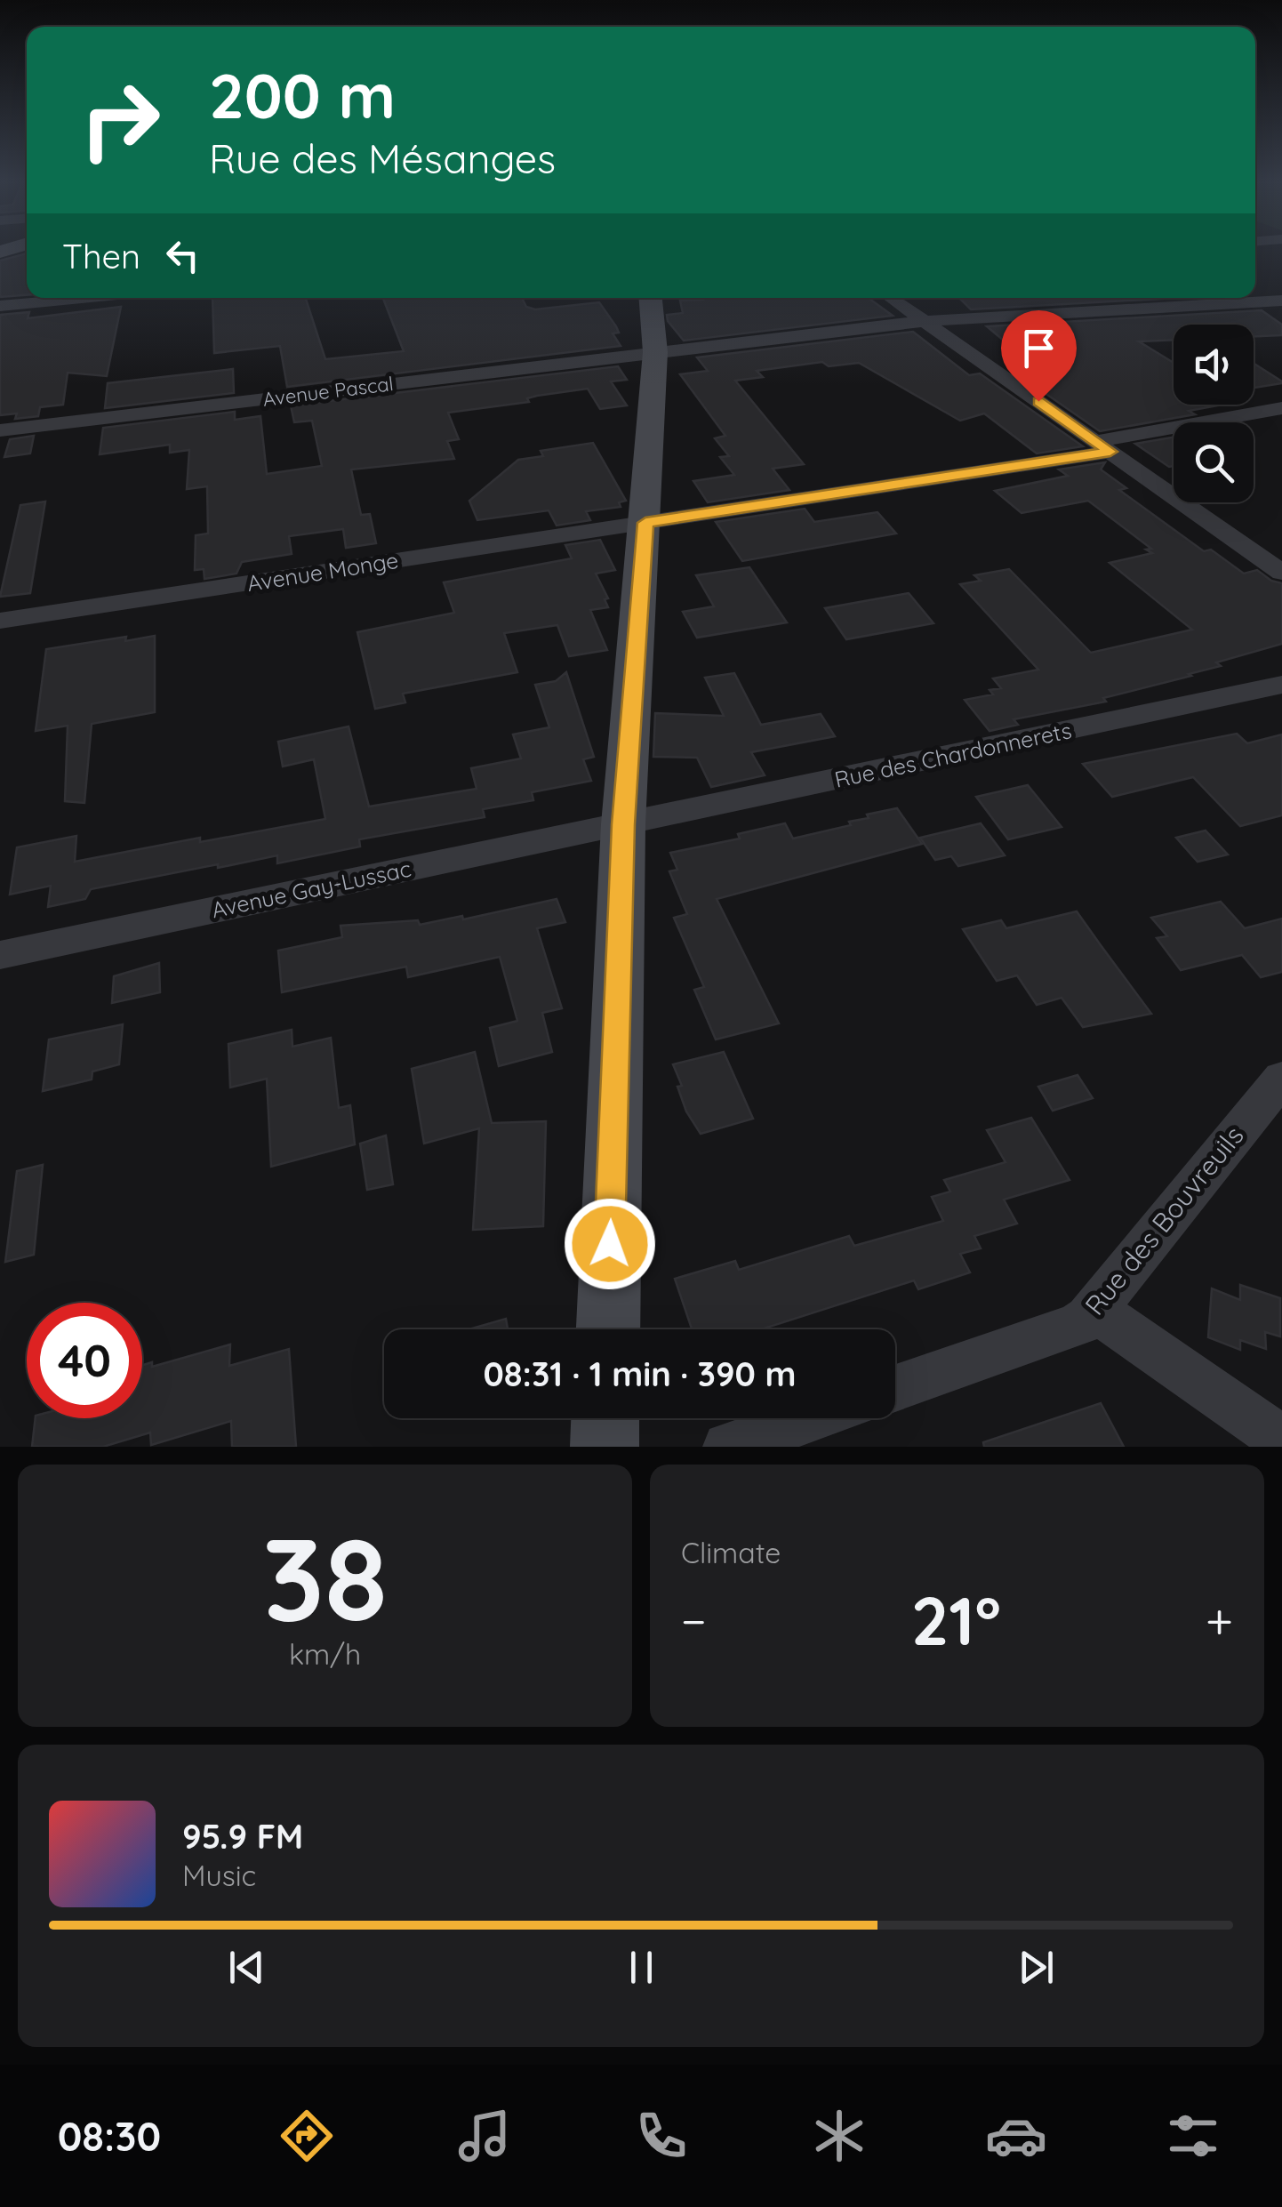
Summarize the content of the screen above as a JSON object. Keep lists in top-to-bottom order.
{
  "streets": {
    "street": [
      "Avenue Pascal",
      "Avenue Monge",
      "Rue des Chardonnerets",
      "Avenue Gay-Lussac",
      "Rue des Bouvreuils"
    ]
  },
  "crossings": [
    ["Rue des Chardonnerets", "Avenue Gay-Lussac"]
  ],
  "page": {
    "turn": ["200 m", "Rue des Mésanges"],
    "then": "Then",
    "limit": "40",
    "trip": "08:31 · 1 min · 390 m",
    "tile": [
      ["38", "km/h"],
      "Climate"
    ],
    "heat": ["−", "21°", "+"],
    "song": ["95.9 FM", "Music"],
    "tabs": "08:30"
  }
}
